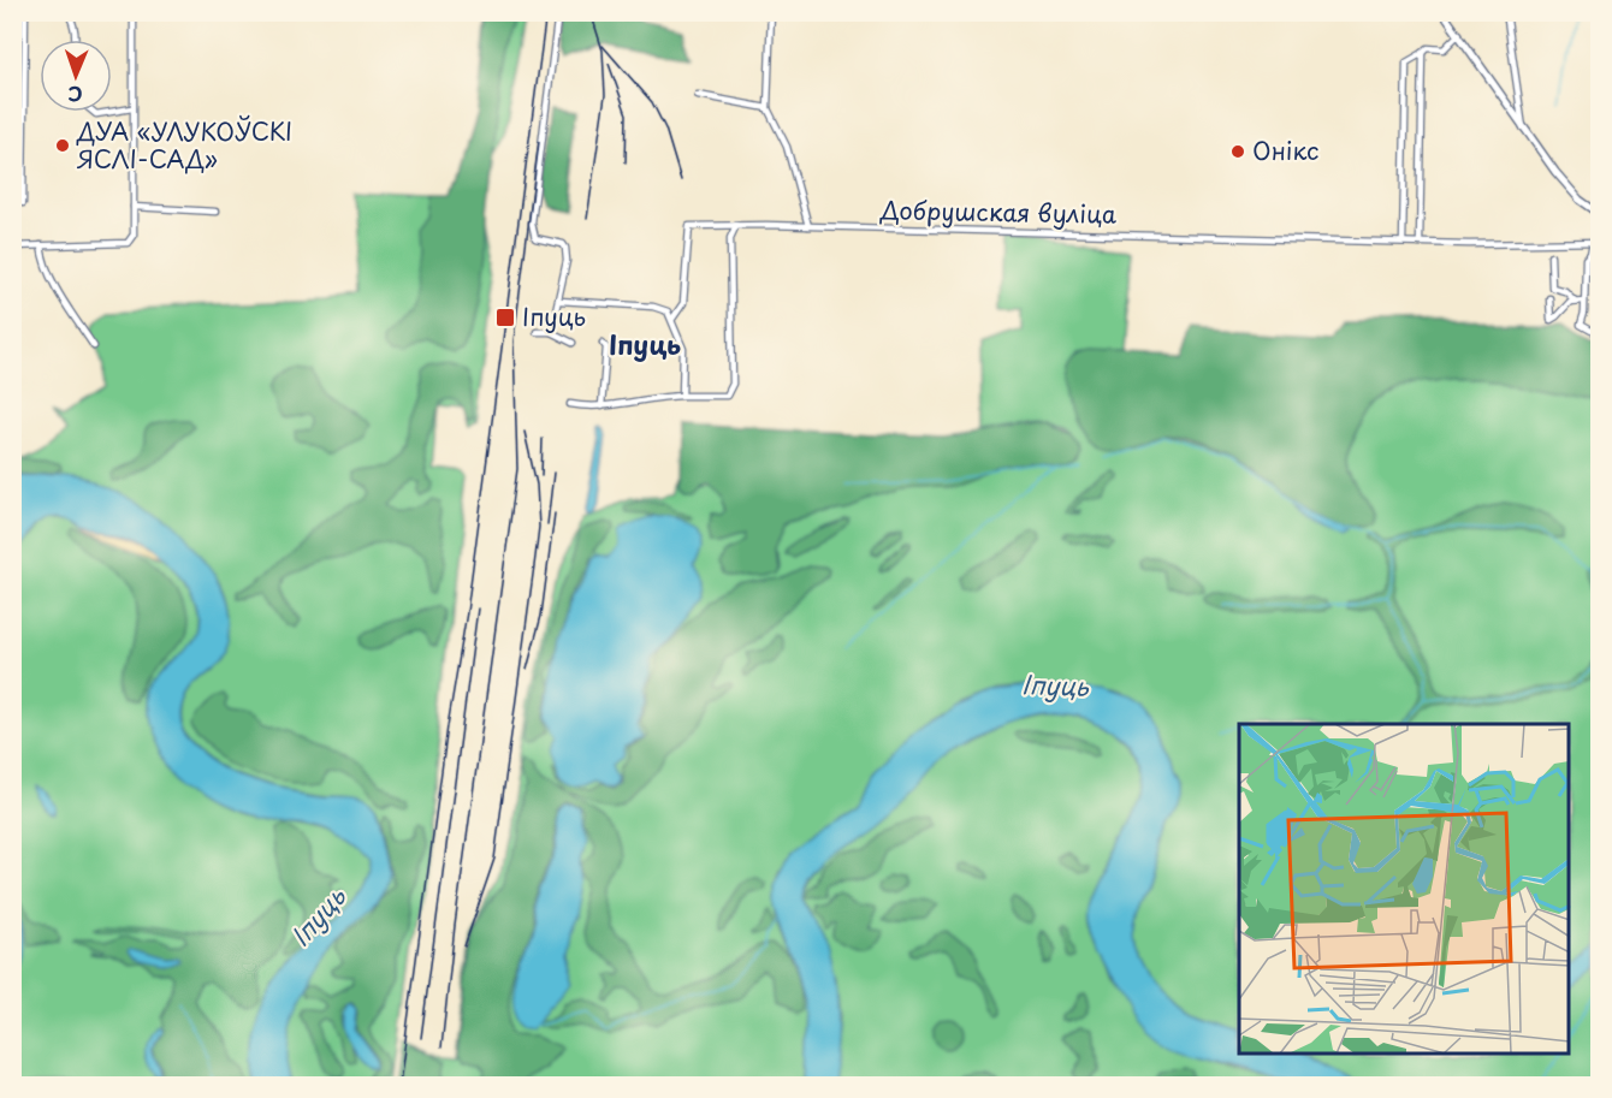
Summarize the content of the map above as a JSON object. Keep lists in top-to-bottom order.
{
  "streets": {
    "street": ["Добрушская вуліца"]
  },
  "districts": ["Іпуць"],
  "water": ["Іпуць"],
  "places": {
    "other": ["ДУА «УЛУКОЎСКІ ЯСЛІ-САД»", "Онікс"],
    "transit": ["Іпуць"]
  },
  "north": "bottom"
}
